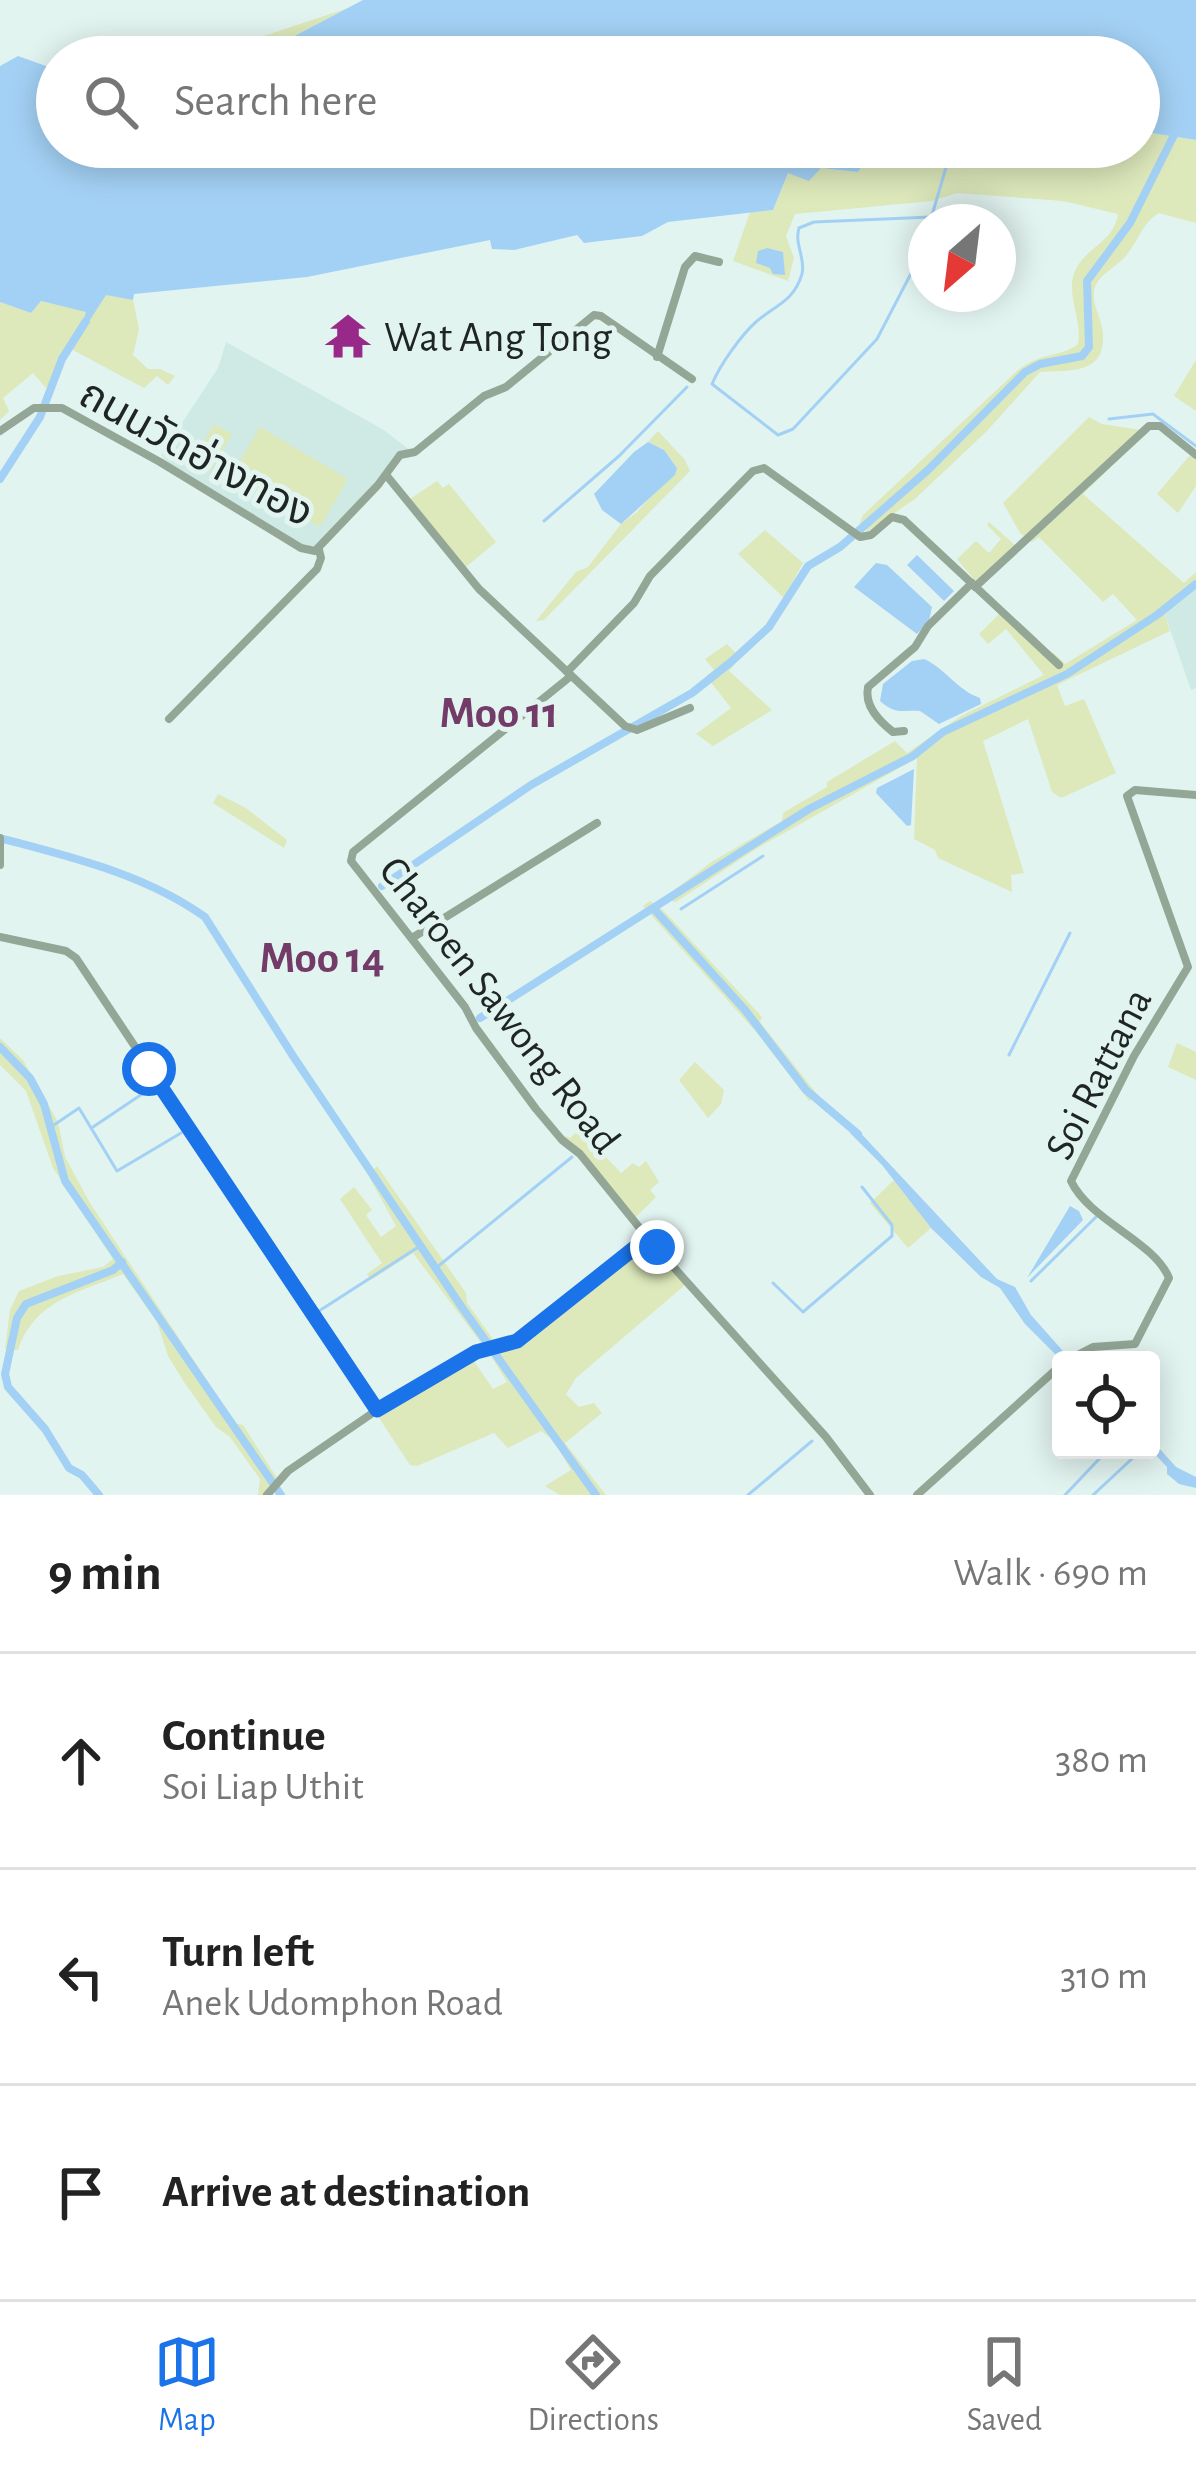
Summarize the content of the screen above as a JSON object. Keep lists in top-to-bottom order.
{
  "streets": {
    "street": ["ถนนวัดอ่างทอง", "Charoen Sawong Road", "Soi Rattana"]
  },
  "districts": ["Moo 11", "Moo 14"],
  "places": {
    "temple": ["Wat Ang Tong"]
  },
  "north": "bottom left",
  "page": {
    "search": "Search here",
    "heading": ["9 min", "Walk · 690 m"],
    "list": [
      ["Continue", "Soi Liap Uthit", "380 m"],
      ["Turn left", "Anek Udomphon Road", "310 m"],
      "Arrive at destination"
    ],
    "nav": ["Map", "Directions", "Saved"]
  }
}
